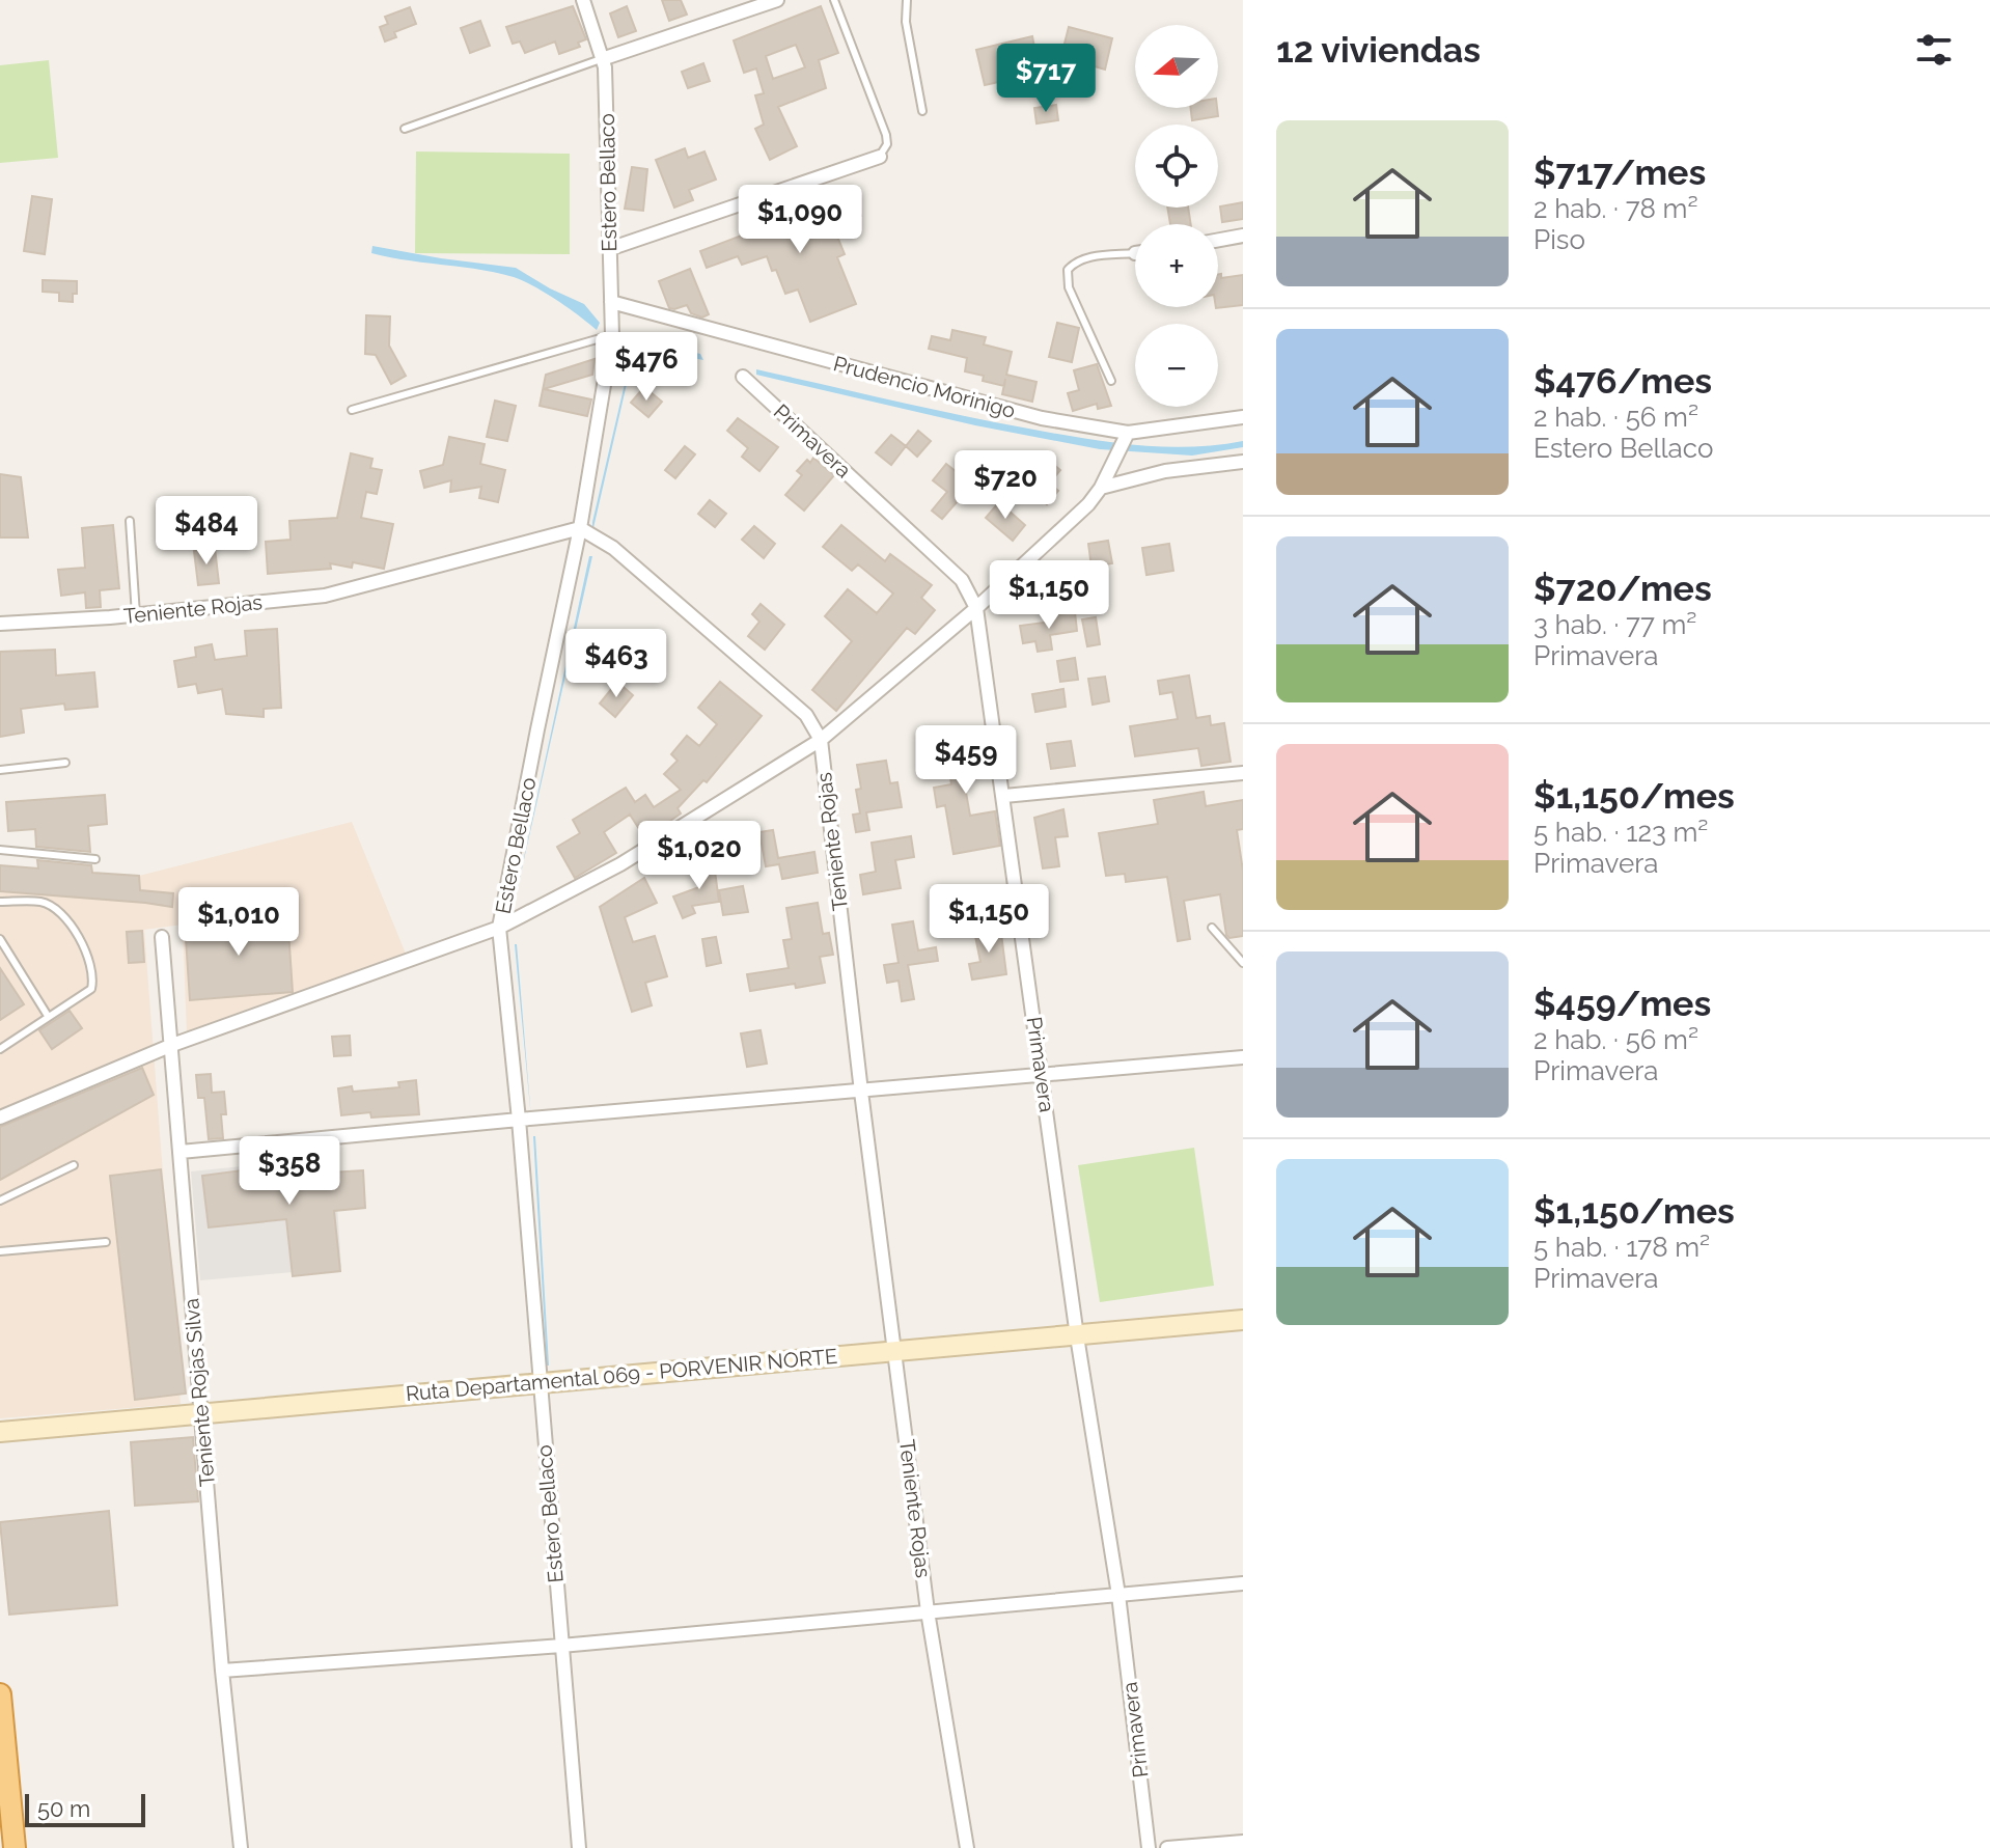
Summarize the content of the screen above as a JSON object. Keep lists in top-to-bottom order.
{
  "streets": {
    "main road": ["Ruta Departamental 069 - PORVENIR NORTE"],
    "street": [
      "Estero Bellaco",
      "Prudencio Morinigo",
      "Primavera",
      "Teniente Rojas",
      "Teniente Rojas Silva"
    ]
  },
  "crossings": [
    ["Estero Bellaco", "Prudencio Morinigo"],
    ["Estero Bellaco", "Teniente Rojas"],
    ["Estero Bellaco", "Ruta Departamental 069 - PORVENIR NORTE"],
    ["Primavera", "Ruta Departamental 069 - PORVENIR NORTE"],
    ["Teniente Rojas", "Ruta Departamental 069 - PORVENIR NORTE"],
    ["Ruta Departamental 069 - PORVENIR NORTE", "Teniente Rojas Silva"]
  ],
  "scale_bar": "50 m",
  "north": "left",
  "page": {
    "heading": "12 viviendas",
    "map_buttons": ["+", "−"],
    "price": [
      "$717",
      "$1,090",
      "$476",
      "$720",
      "$484",
      "$1,150",
      "$463",
      "$459",
      "$1,020",
      "$1,150",
      "$1,010",
      "$358"
    ],
    "list": [
      {
        "name": "$717/mes",
        "note": "2 hab. · 78 m² · Piso"
      },
      {
        "name": "$476/mes",
        "note": "2 hab. · 56 m² · Estero Bellaco"
      },
      {
        "name": "$720/mes",
        "note": "3 hab. · 77 m² · Primavera"
      },
      {
        "name": "$1,150/mes",
        "note": "5 hab. · 123 m² · Primavera"
      },
      {
        "name": "$459/mes",
        "note": "2 hab. · 56 m² · Primavera"
      },
      {
        "name": "$1,150/mes",
        "note": "5 hab. · 178 m² · Primavera"
      }
    ],
    "scale": "50 m"
  }
}
